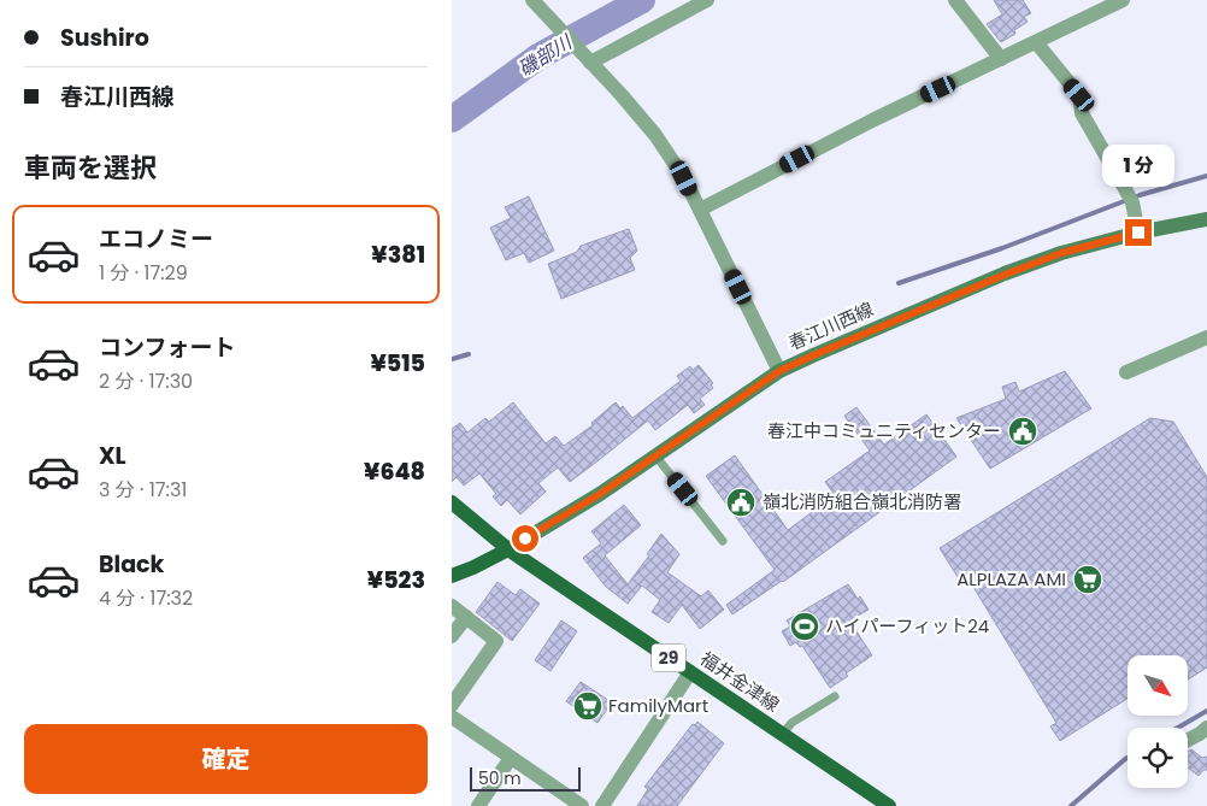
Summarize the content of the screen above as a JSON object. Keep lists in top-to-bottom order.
{
  "streets": {
    "main road": ["春江川西線", "29", "福井金津線"]
  },
  "crossings": [
    ["春江川西線", "福井金津線"]
  ],
  "water": ["磯部川"],
  "places": {
    "public building": ["春江中コミュニティセンター", "嶺北消防組合嶺北消防署"],
    "supermarket": ["ALPLAZA AMI", "FamilyMart"],
    "sports": ["ハイパーフィット24"]
  },
  "scale_bar": "50 m",
  "north": "bottom right",
  "page": {
    "banner": ["Sushiro", "春江川西線"],
    "heading": "車両を選択",
    "bubble": "1 分",
    "list": [
      {
        "name": "エコノミー",
        "note": "1 分 · 17:29",
        "value": "¥381"
      },
      {
        "name": "コンフォート",
        "note": "2 分 · 17:30",
        "value": "¥515"
      },
      {
        "name": "XL",
        "note": "3 分 · 17:31",
        "value": "¥648"
      },
      {
        "name": "Black",
        "note": "4 分 · 17:32",
        "value": "¥523"
      }
    ],
    "buttons": "確定",
    "scale": "50 m"
  }
}
